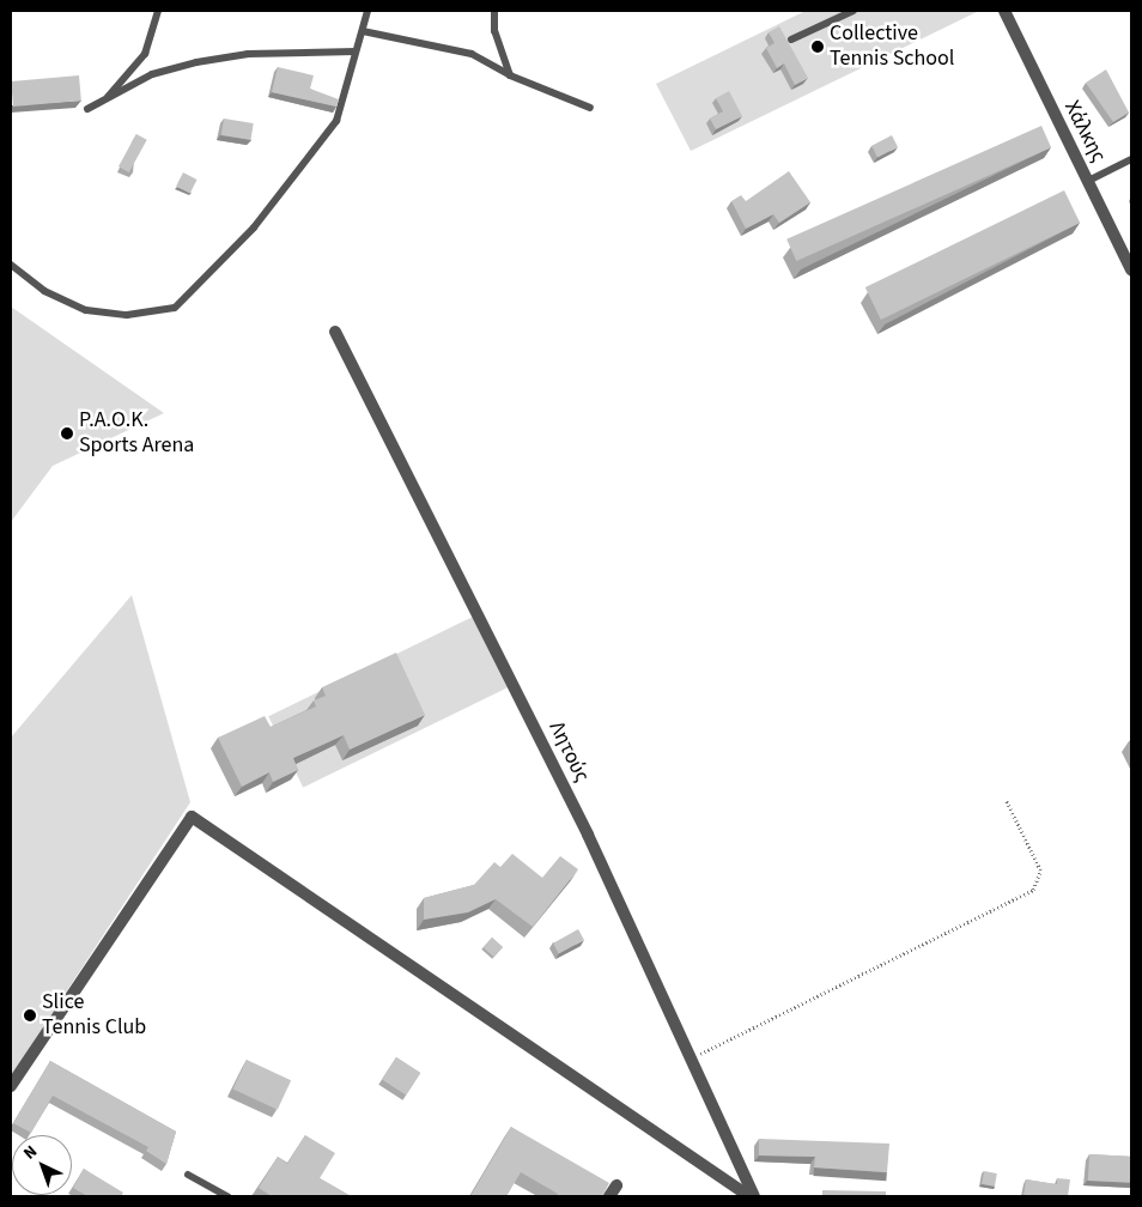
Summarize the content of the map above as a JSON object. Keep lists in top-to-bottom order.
{
  "streets": {
    "street": ["Χάλκης", "Λητούς"]
  },
  "places": ["Collective Tennis School", "P.A.O.K. Sports Arena", "Slice Tennis Club"],
  "north": "top left"
}
